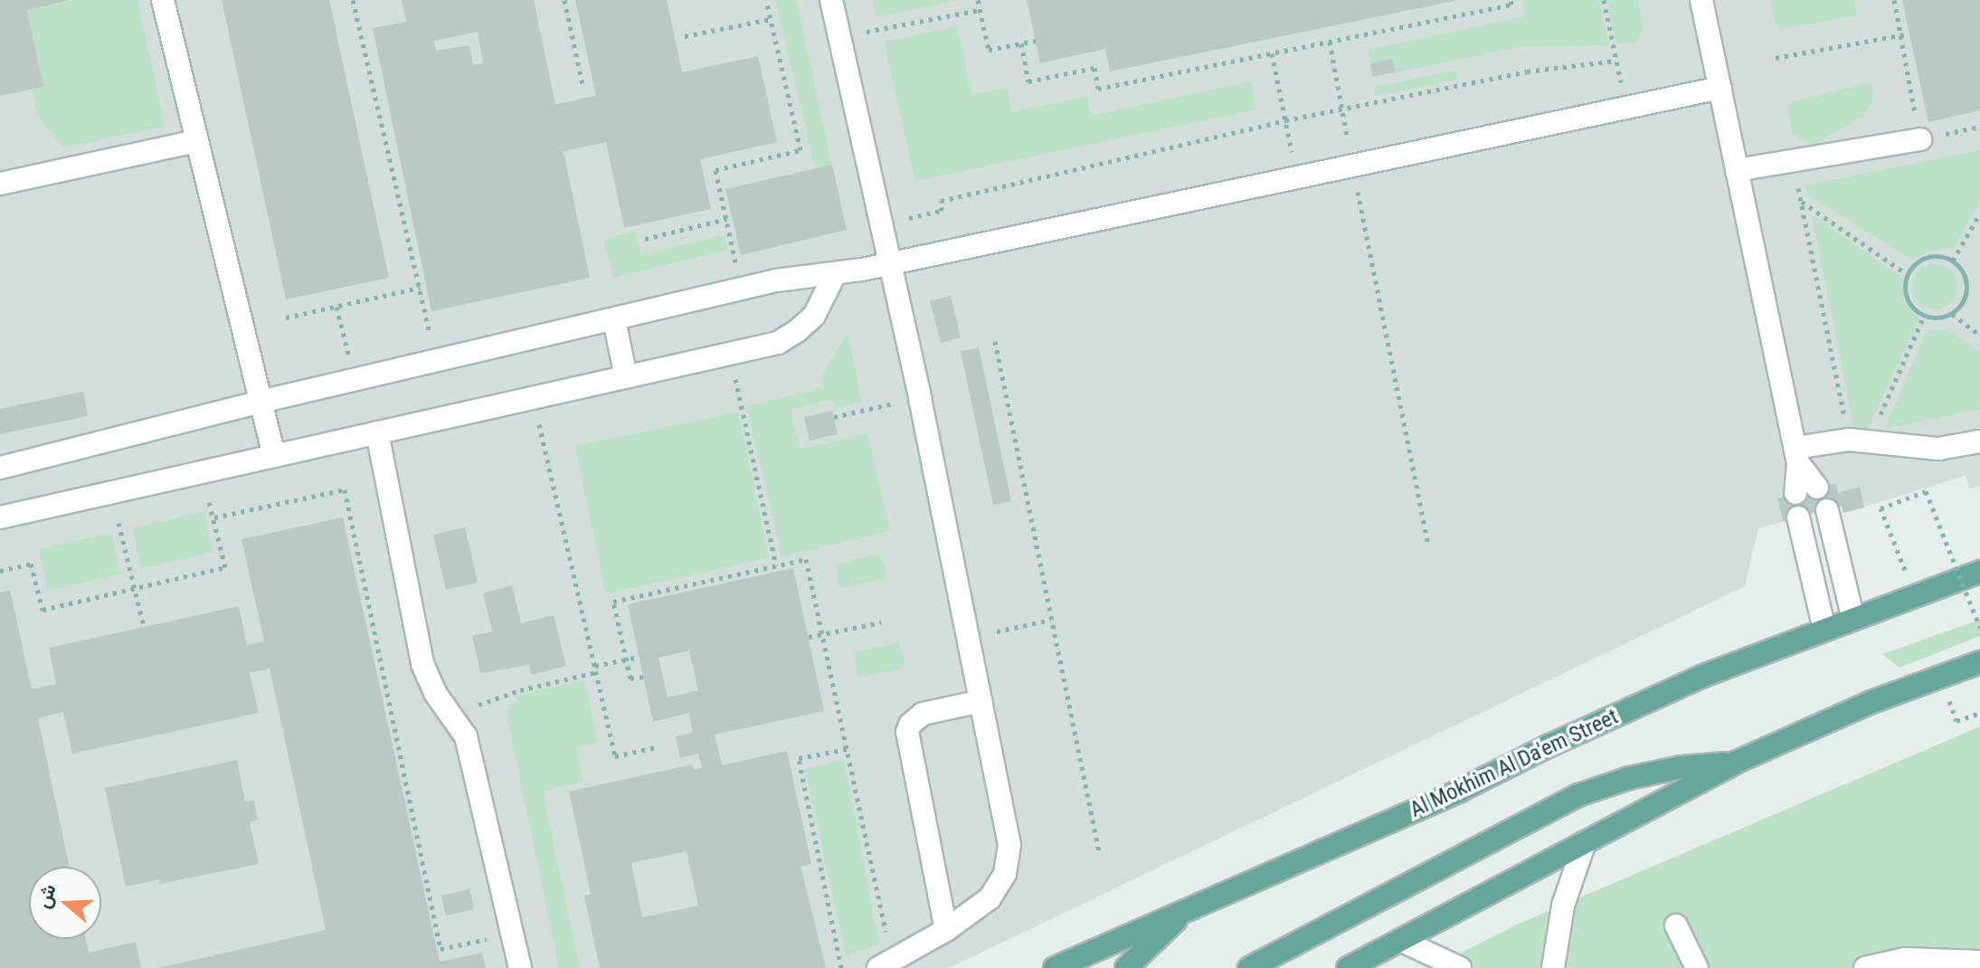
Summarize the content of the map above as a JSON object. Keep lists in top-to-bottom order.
{
  "streets": {
    "main road": ["Al Mokhim Al Da'em Street"]
  },
  "north": "left"
}
